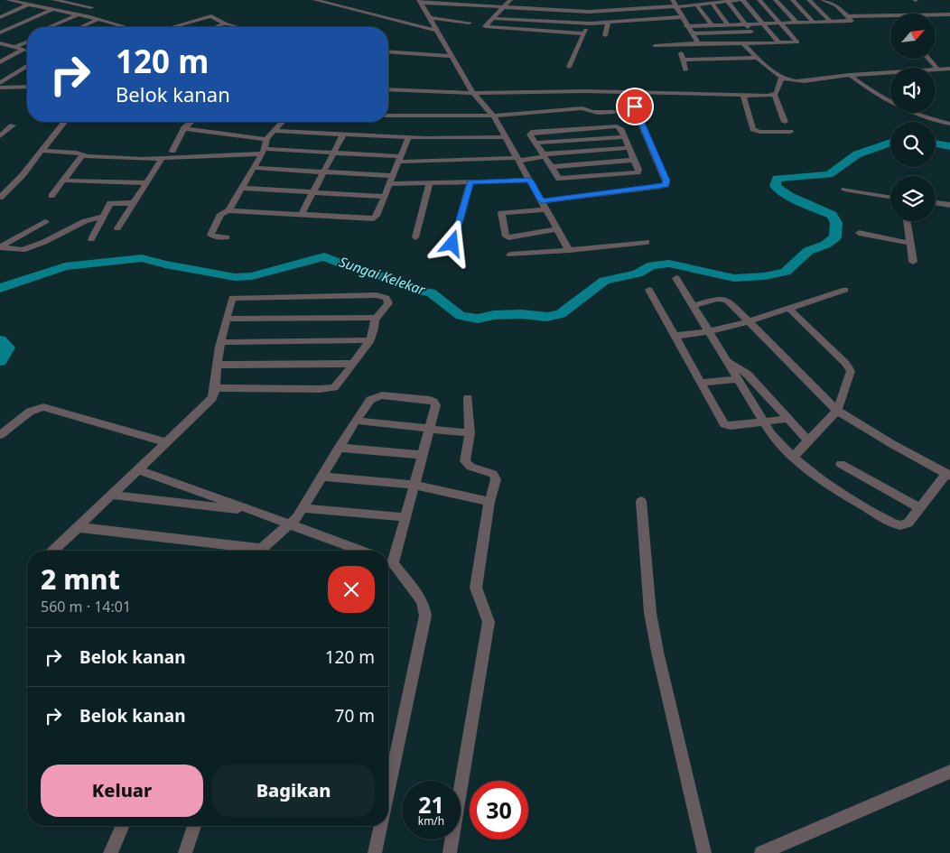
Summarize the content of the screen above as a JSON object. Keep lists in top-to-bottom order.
{
  "water": ["Sungai Kelekar"],
  "north": "top right",
  "page": {
    "turn": ["120 m", "Belok kanan"],
    "heading": ["2 mnt", "560 m · 14:01"],
    "list": [
      {
        "name": "Belok kanan",
        "value": "120 m"
      },
      {
        "name": "Belok kanan",
        "value": "70 m"
      }
    ],
    "buttons": ["Keluar", "Bagikan"],
    "speed": "21 km/h",
    "limit": "30"
  }
}
